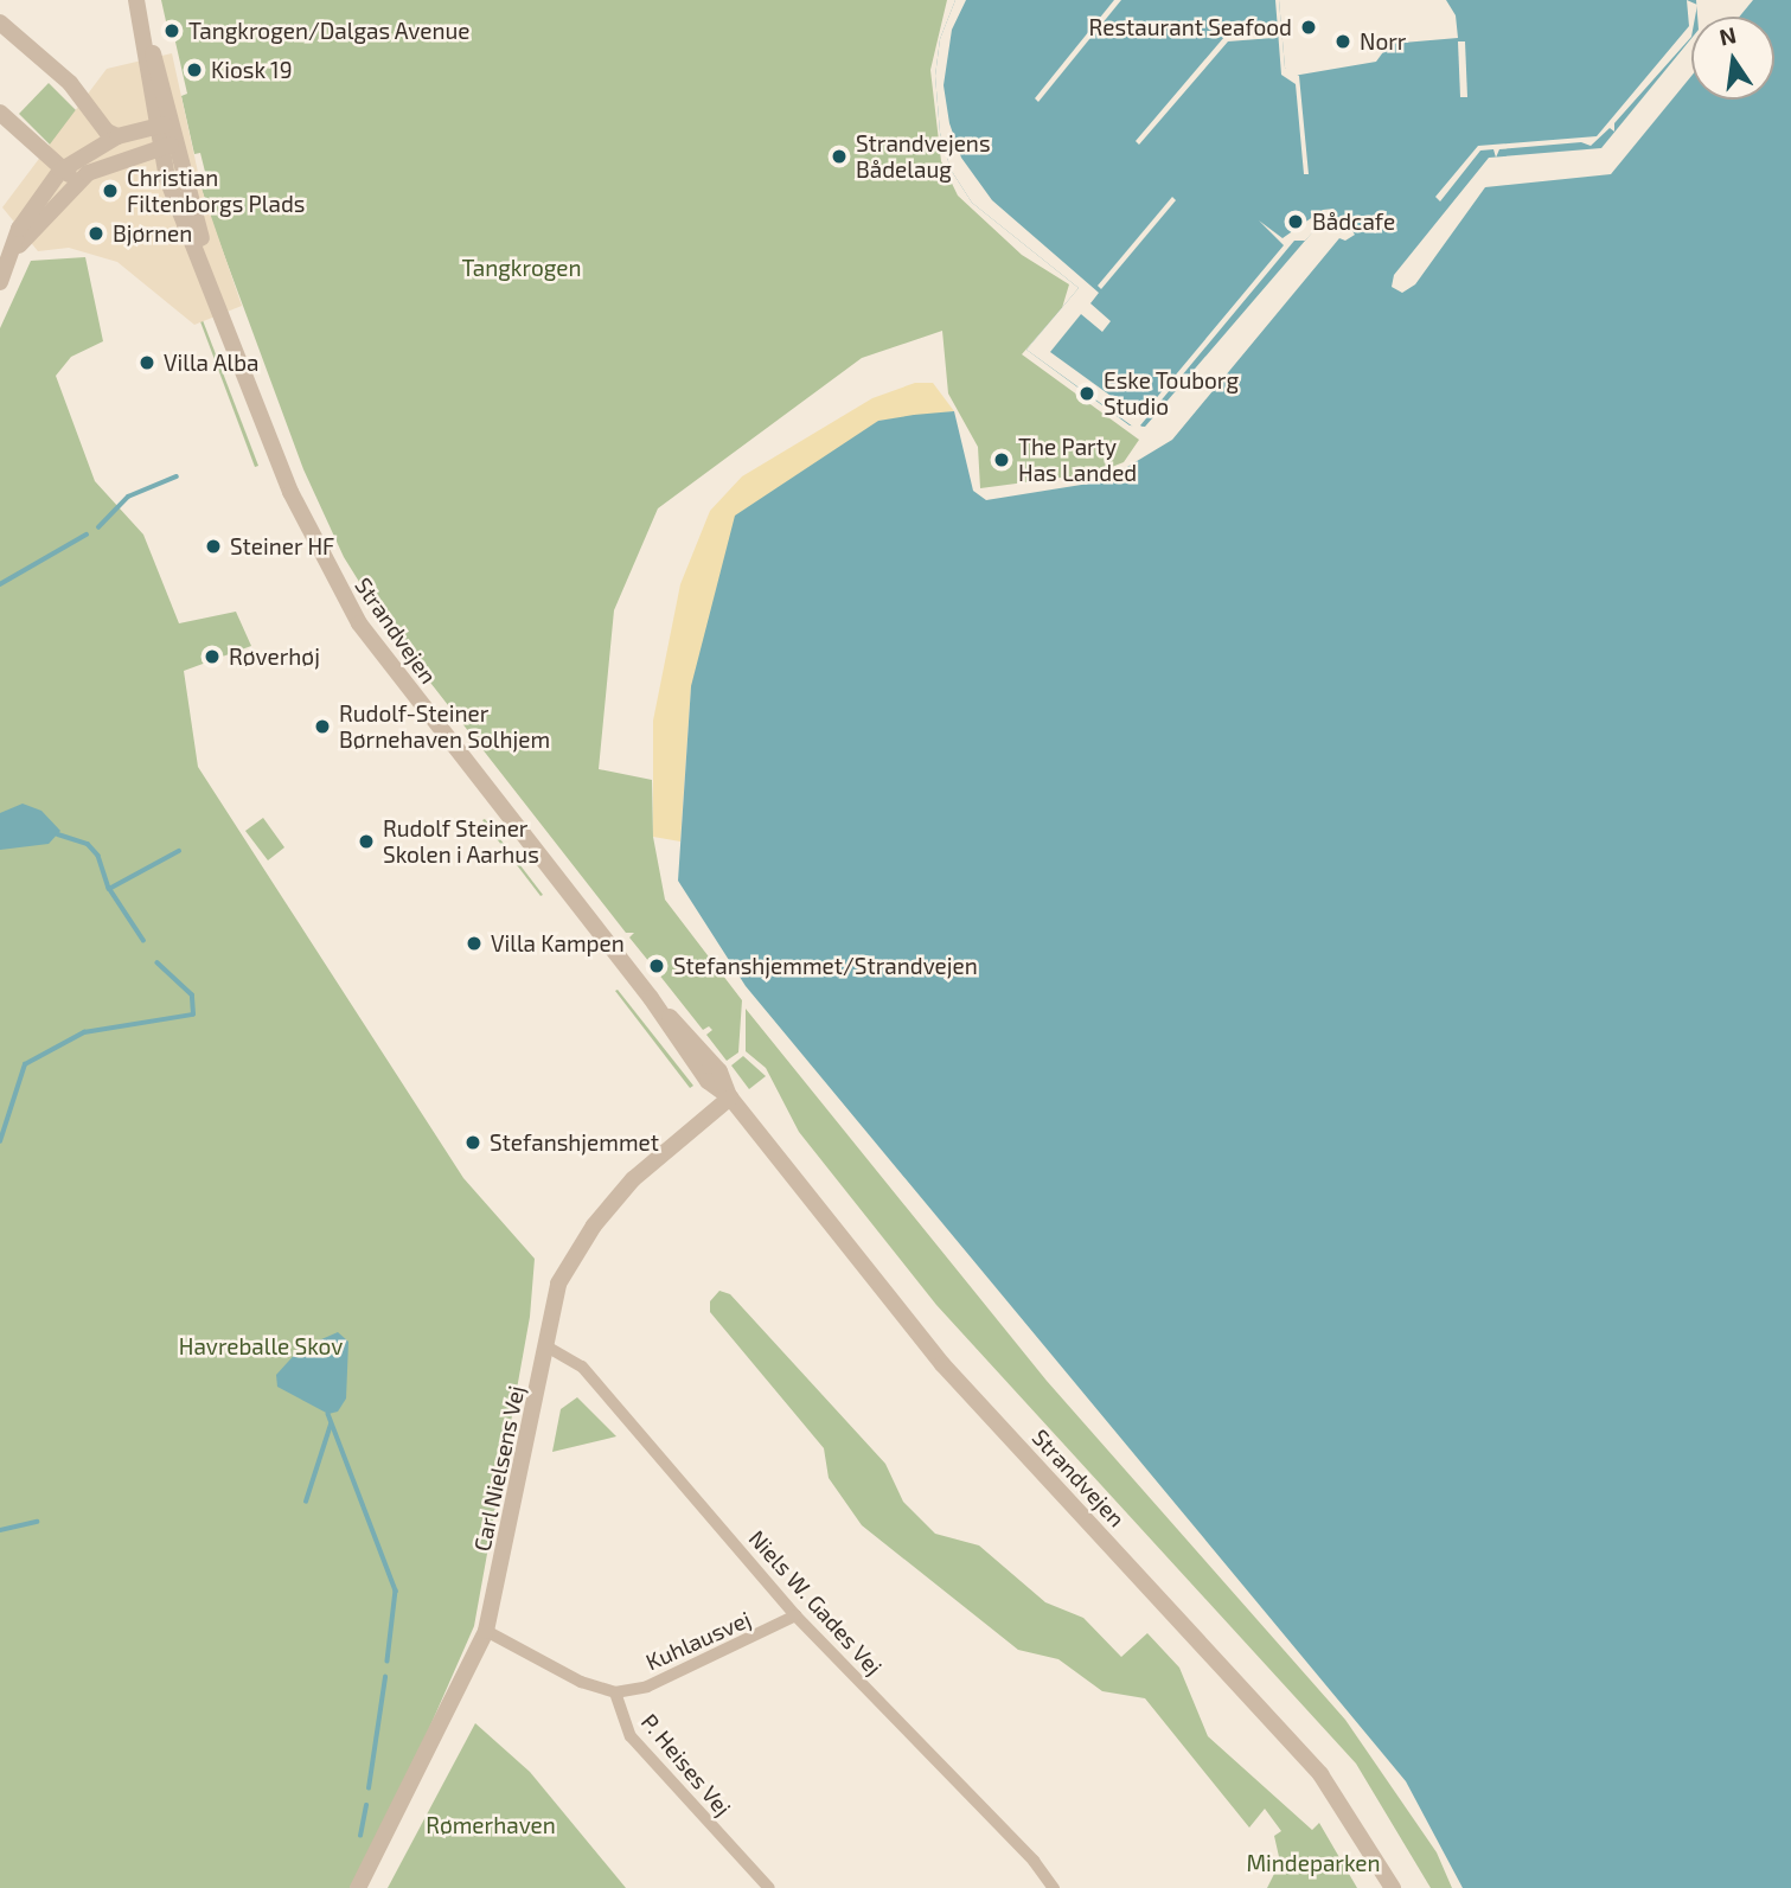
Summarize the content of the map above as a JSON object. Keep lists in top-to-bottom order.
{
  "streets": {
    "street": [
      "Strandvejen",
      "Carl Nielsens Vej",
      "Niels W. Gades Vej",
      "Kuhlausvej",
      "P. Heises Vej"
    ]
  },
  "crossings": [
    ["Strandvejen", "Carl Nielsens Vej"],
    ["Carl Nielsens Vej", "Niels W. Gades Vej"],
    ["Niels W. Gades Vej", "Kuhlausvej"],
    ["Kuhlausvej", "P. Heises Vej"]
  ],
  "parks": [
    "Tangkrogen",
    "Havreballe Skov",
    "Rømerhaven",
    "Mindeparken"
  ],
  "places": [
    "Restaurant Seafood",
    "Tangkrogen/Dalgas Avenue",
    "Norr",
    "Kiosk 19",
    "Strandvejens Bådelaug",
    "Christian Filtenborgs Plads",
    "Bådcafe",
    "Bjørnen",
    "Villa Alba",
    "Eske Touborg Studio",
    "The Party Has Landed",
    "Steiner HF",
    "Røverhøj",
    "Rudolf-Steiner Børnehaven Solhjem",
    "Rudolf Steiner Skolen i Aarhus",
    "Villa Kampen",
    "Stefanshjemmet/Strandvejen",
    "Stefanshjemmet"
  ],
  "north": "top"
}
